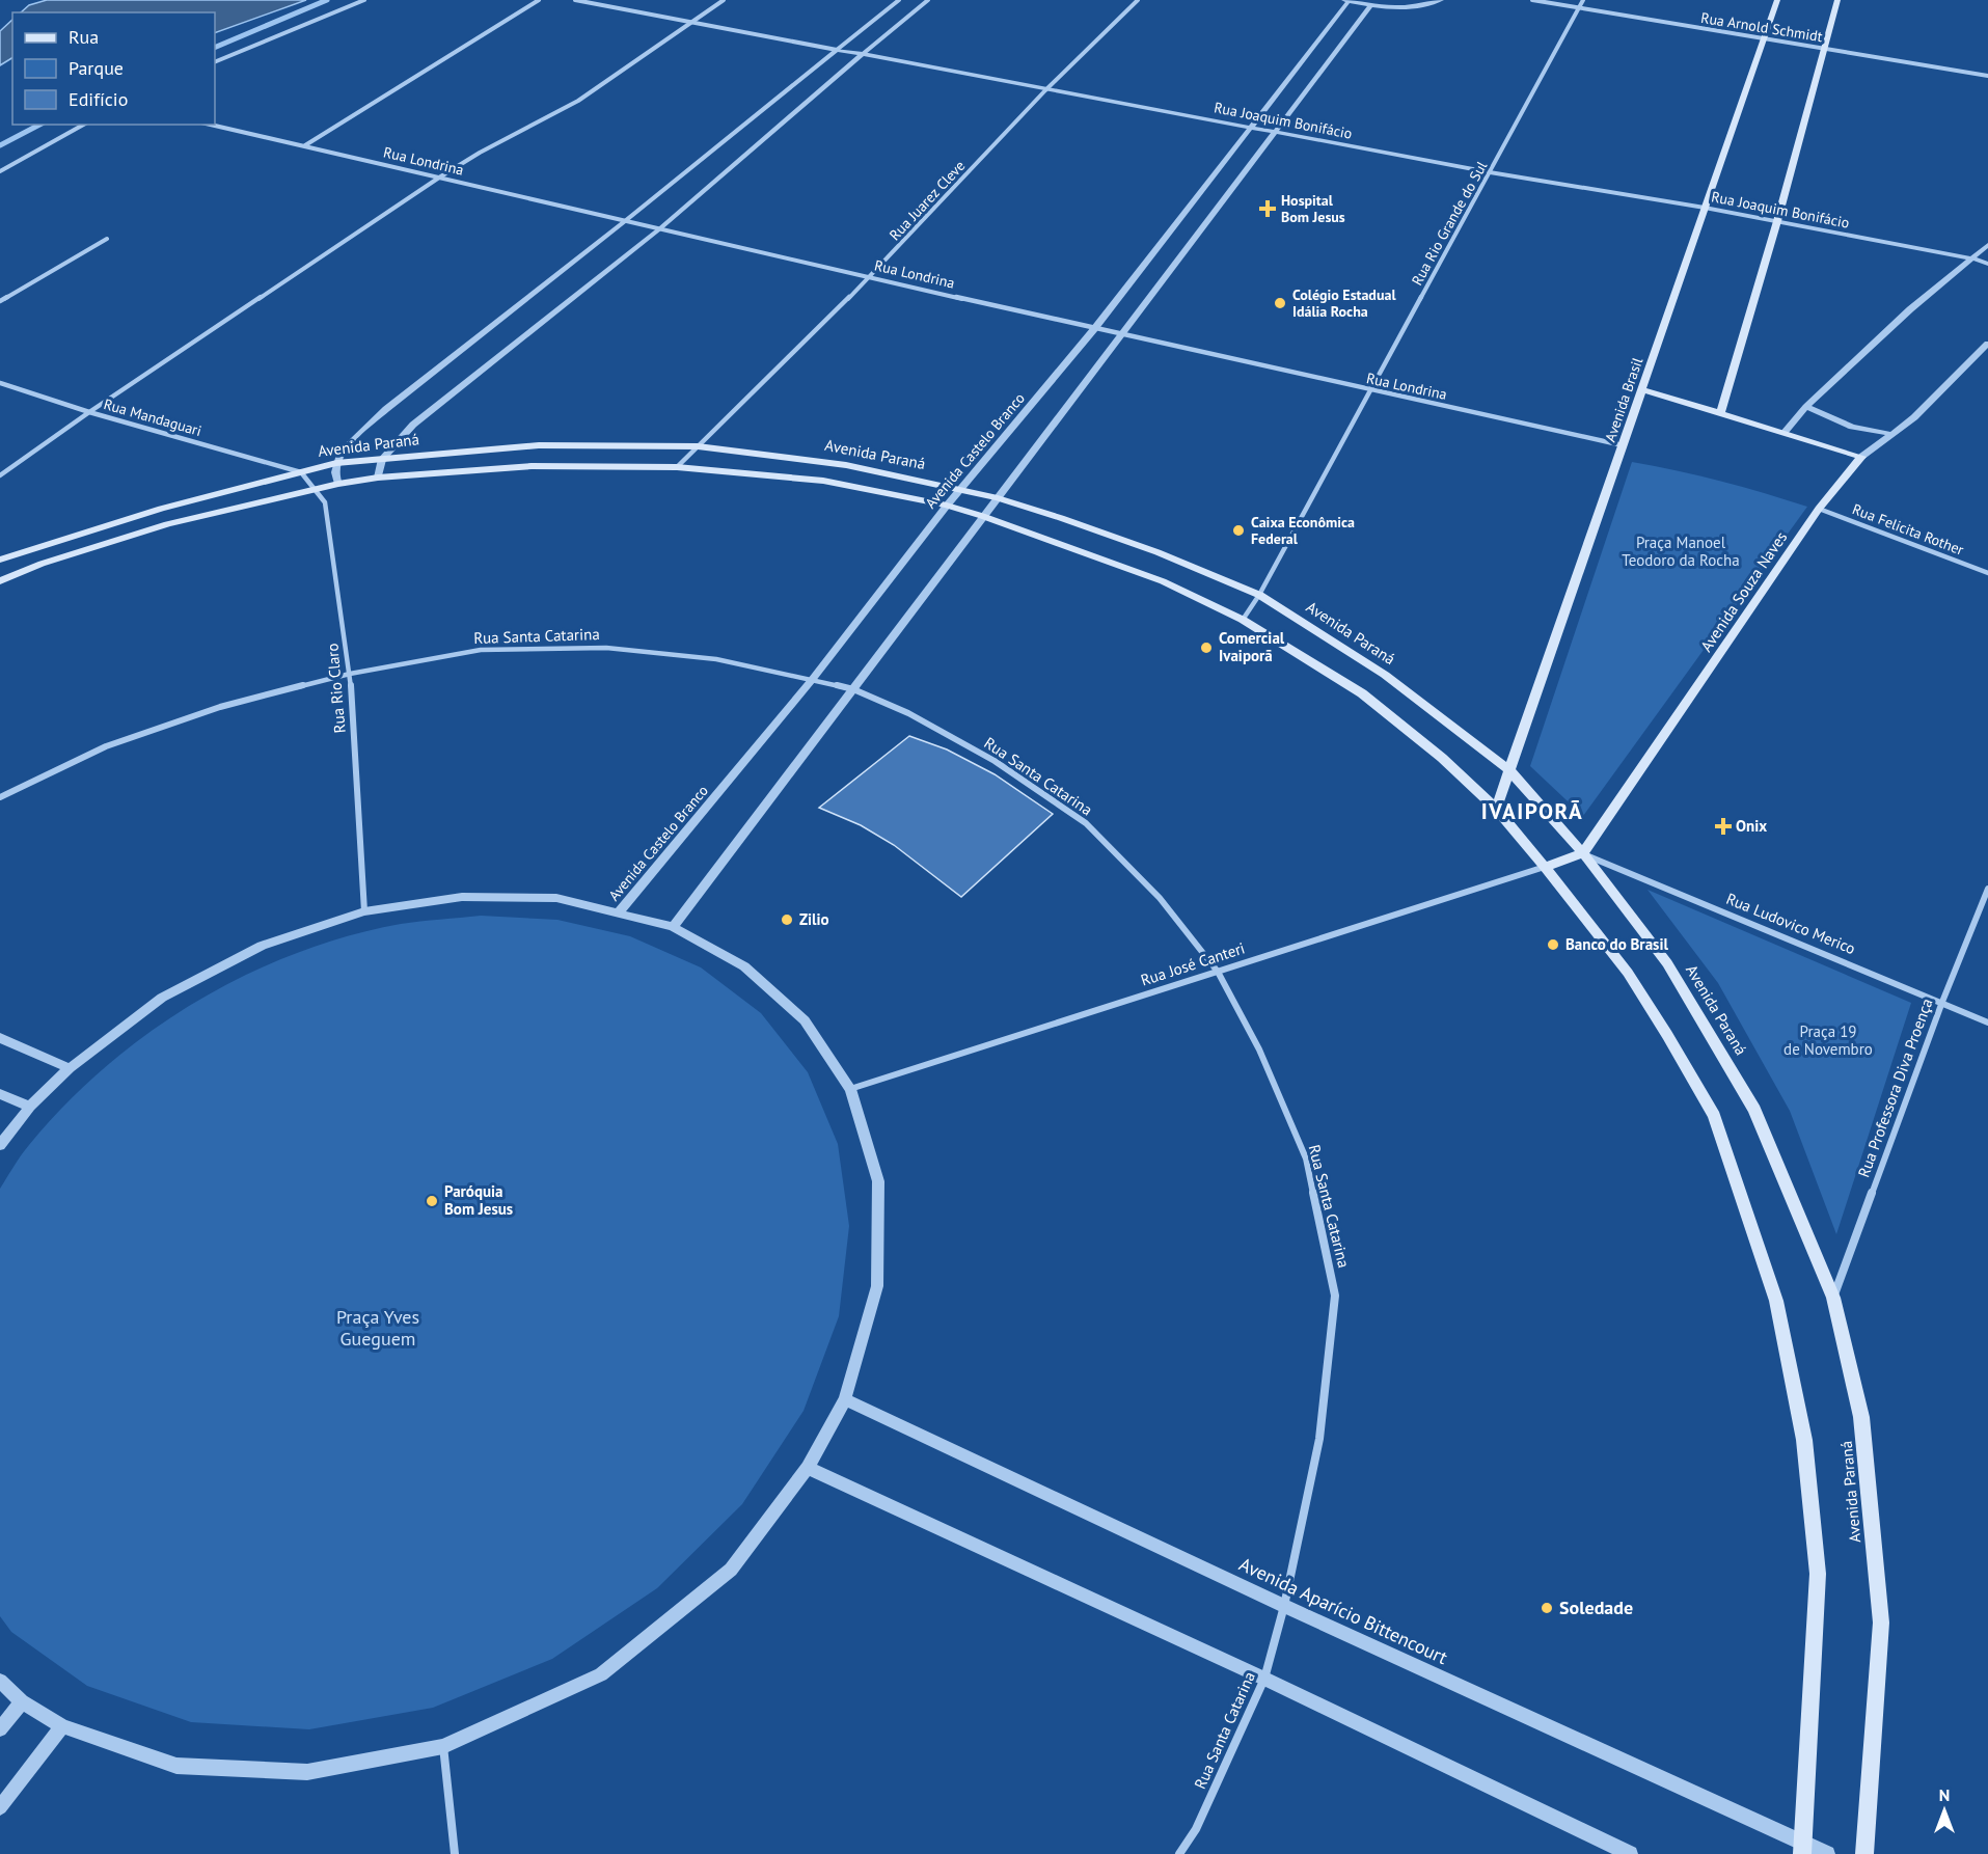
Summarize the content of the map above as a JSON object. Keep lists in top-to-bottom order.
{
  "streets": {
    "main road": ["Avenida Brasil", "Avenida Paraná", "Avenida Souza Naves"],
    "street": [
      "Rua Arnold Schmidt",
      "Rua Joaquim Bonifácio",
      "Rua Londrina",
      "Rua Juarez Cleve",
      "Rua Rio Grande do Sul",
      "Rua Mandaguari",
      "Avenida Castelo Branco",
      "Rua Felicita Rother",
      "Rua Santa Catarina",
      "Rua Rio Claro",
      "Rua Ludovico Merico",
      "Rua José Canteri",
      "Rua Professora Diva Proença",
      "Avenida Aparício Bittencourt"
    ]
  },
  "crossings": [
    ["Rua Arnold Schmidt", "Rua Rio Grande do Sul"],
    ["Rua Arnold Schmidt", "Avenida Brasil"],
    ["Rua Joaquim Bonifácio", "Rua Juarez Cleve"],
    ["Rua Joaquim Bonifácio", "Rua Rio Grande do Sul"],
    ["Rua Joaquim Bonifácio", "Avenida Brasil"],
    ["Rua Joaquim Bonifácio", "Avenida Castelo Branco"],
    ["Rua Londrina", "Rua Juarez Cleve"],
    ["Rua Londrina", "Rua Rio Grande do Sul"],
    ["Rua Londrina", "Avenida Brasil"],
    ["Rua Londrina", "Avenida Castelo Branco"],
    ["Rua Juarez Cleve", "Avenida Paraná"],
    ["Rua Rio Grande do Sul", "Avenida Paraná"],
    ["Avenida Brasil", "Avenida Paraná"],
    ["Rua Mandaguari", "Avenida Paraná"],
    ["Rua Mandaguari", "Rua Rio Claro"],
    ["Avenida Paraná", "Avenida Castelo Branco"],
    ["Avenida Paraná", "Avenida Souza Naves"],
    ["Avenida Paraná", "Rua Rio Claro"],
    ["Avenida Paraná", "Rua Ludovico Merico"],
    ["Avenida Paraná", "Rua Professora Diva Proença"],
    ["Avenida Castelo Branco", "Rua Santa Catarina"],
    ["Rua Felicita Rother", "Avenida Souza Naves"],
    ["Avenida Souza Naves", "Rua Ludovico Merico"],
    ["Rua Santa Catarina", "Rua Rio Claro"],
    ["Rua Santa Catarina", "Rua José Canteri"],
    ["Rua Santa Catarina", "Avenida Aparício Bittencourt"],
    ["Rua Ludovico Merico", "Rua Professora Diva Proença"]
  ],
  "districts": ["IVAIPORÃ"],
  "parks": ["Praça Manoel Teodoro da Rocha", "Praça 19 de Novembro", "Praça Yves Gueguem"],
  "places": {
    "health": ["Hospital Bom Jesus", "Onix"],
    "other": [
      "Colégio Estadual Idália Rocha",
      "Caixa Econômica Federal",
      "Comercial Ivaiporã",
      "Zilio",
      "Banco do Brasil",
      "Paróquia Bom Jesus",
      "Soledade"
    ]
  },
  "legend": ["Rua", "Parque", "Edifício"],
  "north": "top"
}
